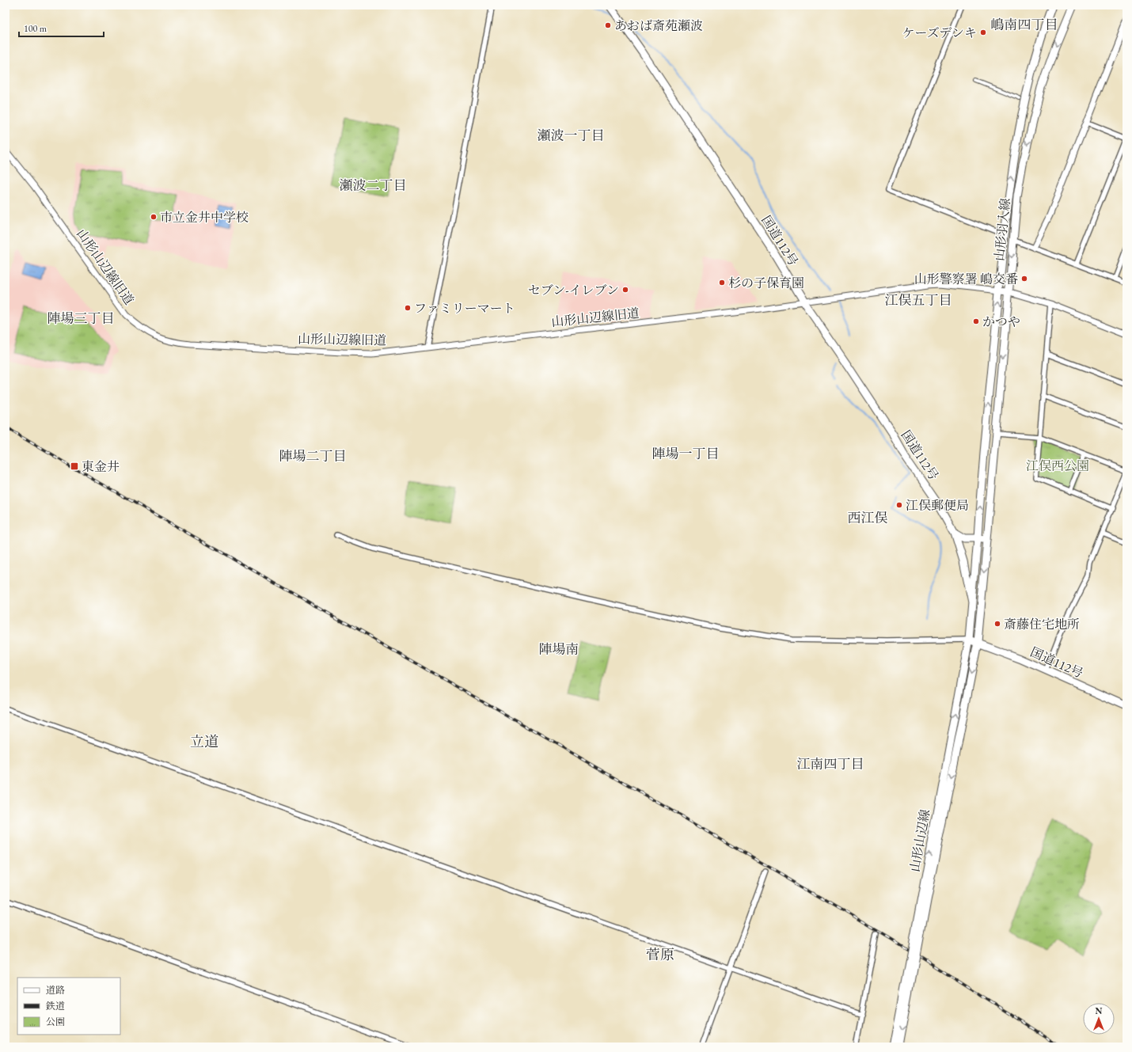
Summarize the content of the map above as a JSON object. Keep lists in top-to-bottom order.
{
  "streets": {
    "main road": ["山形羽入線", "国道112号", "山形山辺線"],
    "street": ["山形山辺線旧道"]
  },
  "crossings": [
    ["山形羽入線", "山形山辺線旧道"],
    ["国道112号", "山形山辺線旧道"],
    ["国道112号", "山形山辺線"]
  ],
  "districts": [
    "嶋南四丁目",
    "瀬波一丁目",
    "瀬波二丁目",
    "江俣五丁目",
    "陣場三丁目",
    "陣場一丁目",
    "陣場二丁目",
    "西江俣",
    "陣場南",
    "立道",
    "江南四丁目",
    "菅原"
  ],
  "parks": ["江俣西公園"],
  "places": {
    "other": [
      "あおば斎苑瀬波",
      "ケーズデンキ",
      "市立金井中学校",
      "山形警察署 嶋交番",
      "杉の子保育園",
      "セブン-イレブン",
      "ファミリーマート",
      "かつや",
      "江俣郵便局",
      "斎藤住宅地所"
    ],
    "transit": ["東金井"]
  },
  "legend": ["道路", "鉄道", "公園"],
  "scale_bar": "100 m",
  "north": "top"
}
